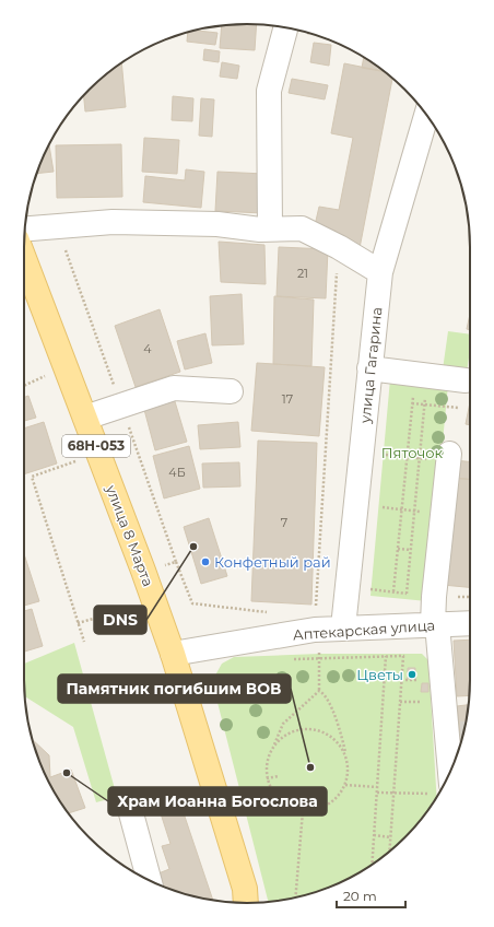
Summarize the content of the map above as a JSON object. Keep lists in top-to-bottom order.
{
  "streets": {
    "main road": ["68Н-053", "улица 8 Марта"],
    "street": ["улица Гагарина", "Аптекарская улица"]
  },
  "crossings": [
    ["улица Гагарина", "Аптекарская улица"],
    ["улица 8 Марта", "Аптекарская улица"]
  ],
  "parks": ["Пяточок"],
  "places": [
    "DNS",
    "Конфетный рай",
    "Цветы",
    "Памятник погибшим ВОВ",
    "Храм Иоанна Богослова"
  ],
  "house_numbers": [
    "21",
    "4",
    "17",
    "4Б",
    "7"
  ],
  "scale_bar": "20 m"
}
